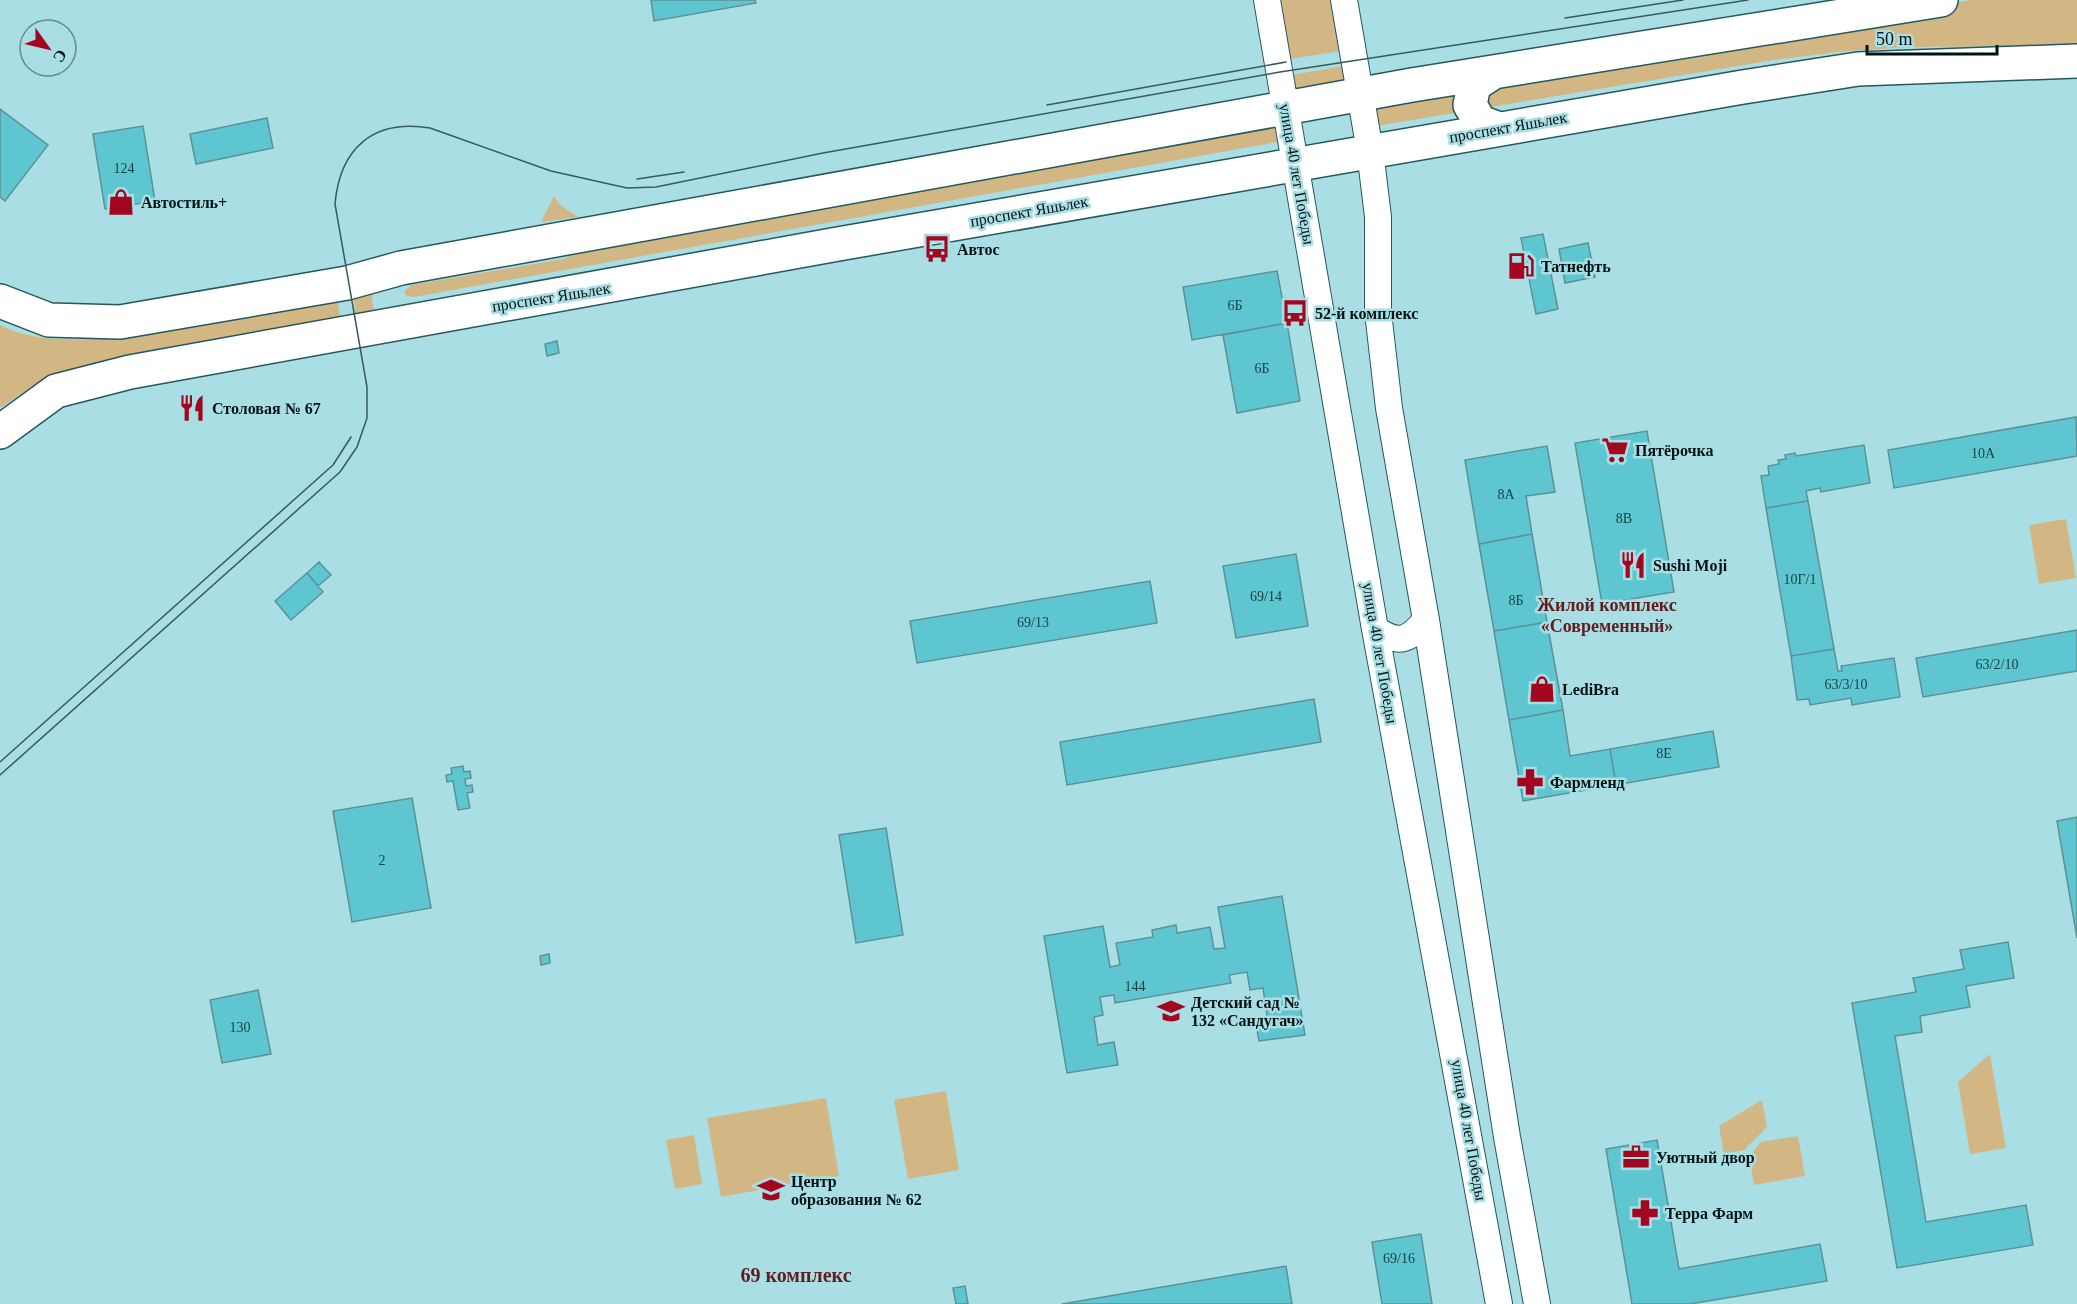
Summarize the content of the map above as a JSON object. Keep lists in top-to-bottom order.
{
  "streets": {
    "main road": ["проспект Яшьлек"],
    "street": ["улица 40 лет Победы"]
  },
  "crossings": [
    ["проспект Яшьлек", "улица 40 лет Победы"]
  ],
  "districts": ["Жилой комплекс «Современный»", "69 комплекс"],
  "places": {
    "shop": ["Автостиль+", "LediBra"],
    "bus stop": ["Автос", "52-й комплекс"],
    "fuel station": ["Татнефть"],
    "restaurant": ["Столовая № 67", "Sushi Moji"],
    "supermarket": ["Пятёрочка"],
    "pharmacy": ["Фармленд", "Терра Фарм"],
    "school or university": ["Детский сад № 132 «Сандугач»", "Центр образования № 62"],
    "office": ["Уютный двор"]
  },
  "house_numbers": [
    "124",
    "6Б",
    "6Б",
    "10А",
    "8А",
    "8В",
    "10Г/1",
    "69/14",
    "8Б",
    "69/13",
    "63/2/10",
    "63/3/10",
    "8Е",
    "2",
    "144",
    "130",
    "69/16"
  ],
  "scale_bar": "50 m",
  "north": "bottom right"
}
